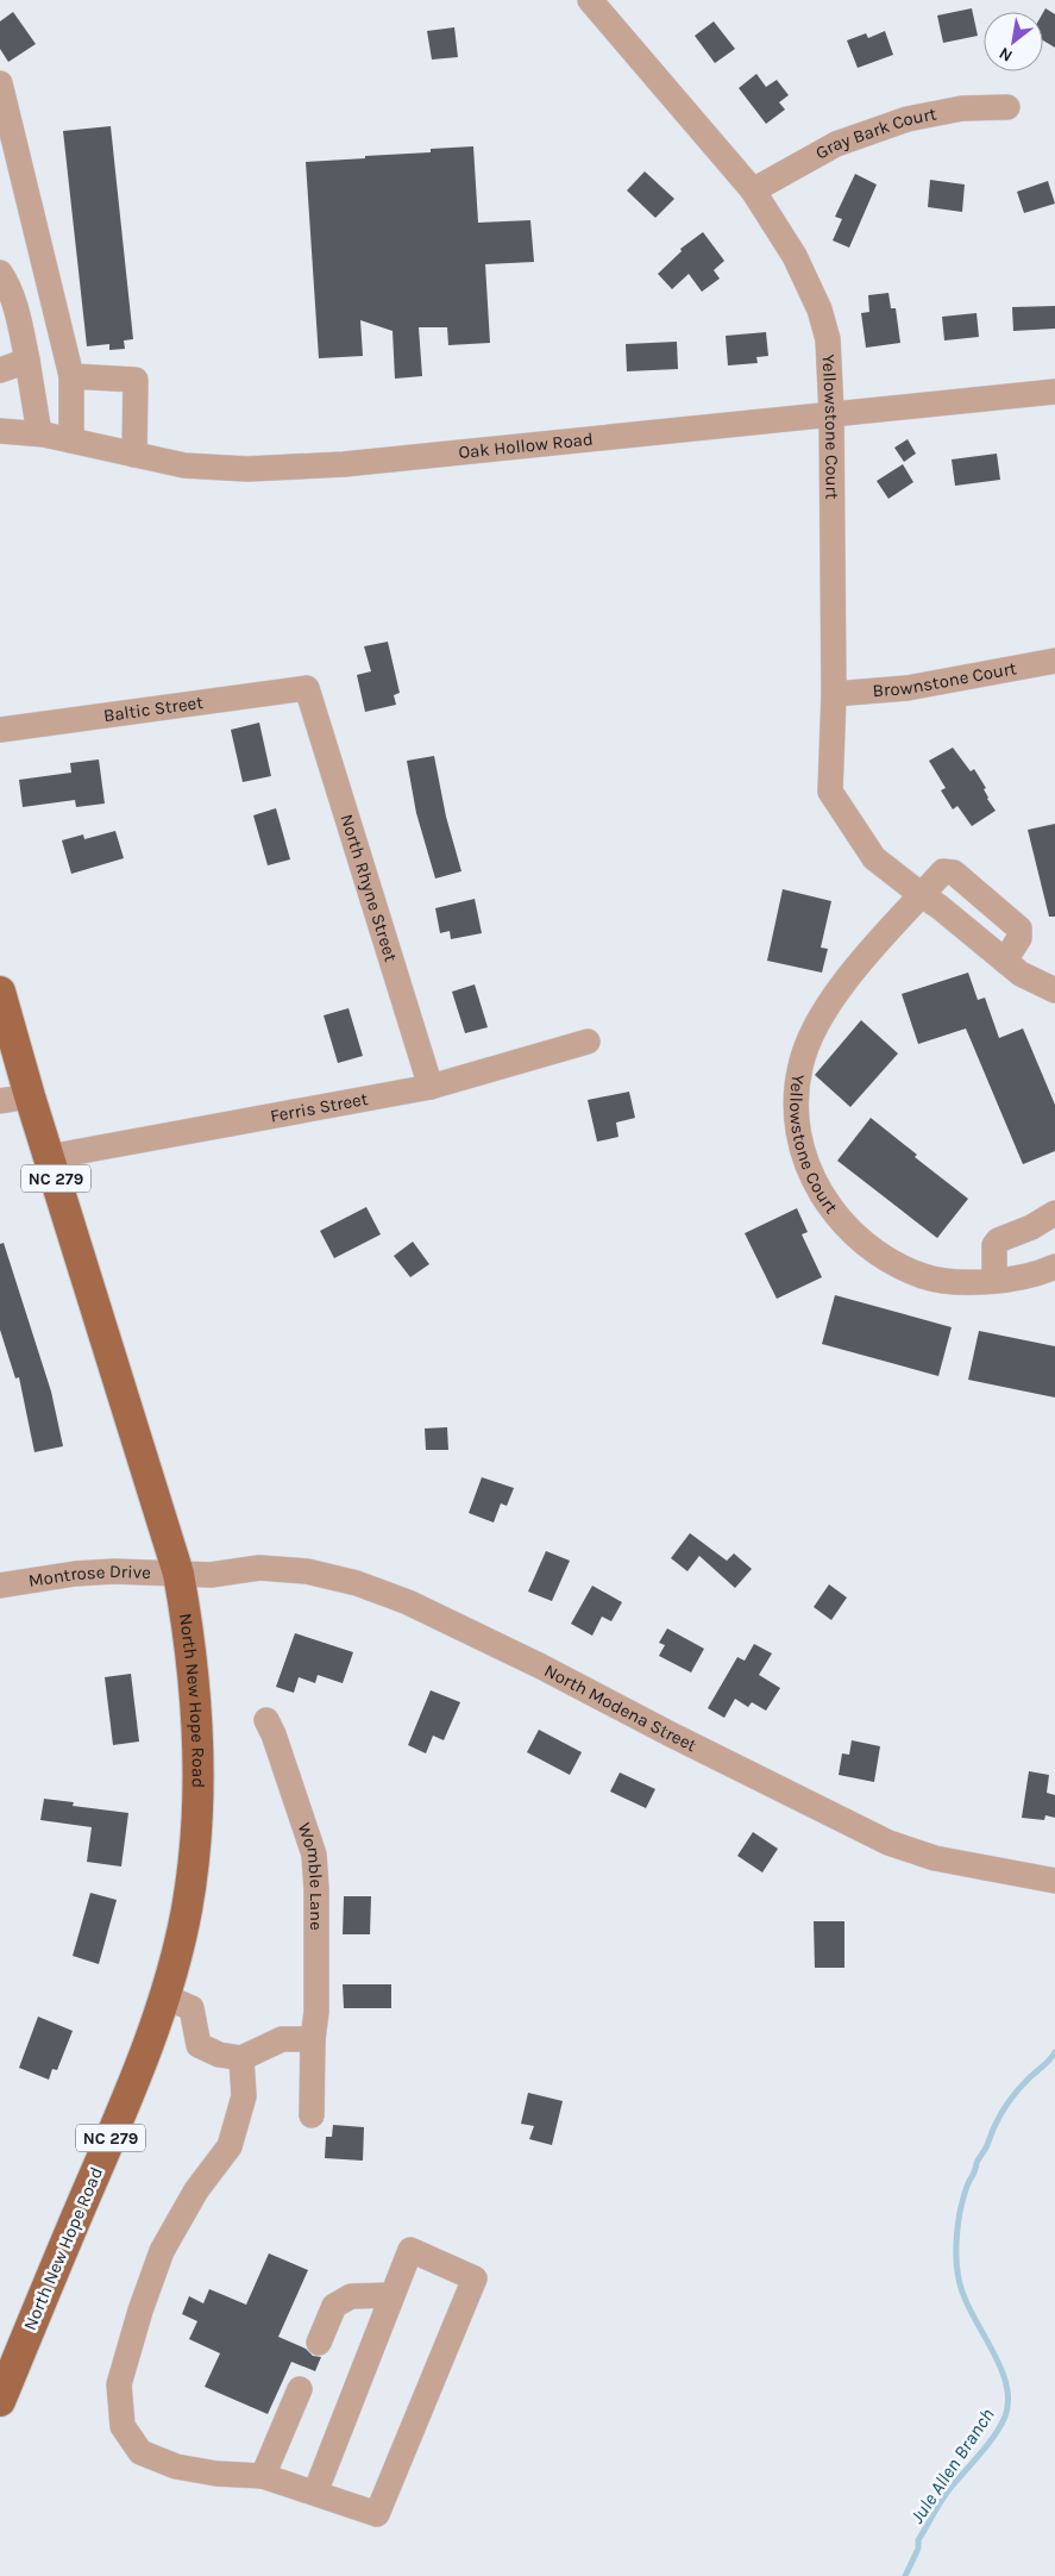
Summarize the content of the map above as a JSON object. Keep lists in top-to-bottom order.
{
  "streets": {
    "main road": ["NC 279", "North New Hope Road"],
    "street": [
      "Gray Bark Court",
      "Yellowstone Court",
      "Oak Hollow Road",
      "Brownstone Court",
      "Baltic Street",
      "North Rhyne Street",
      "Ferris Street",
      "Montrose Drive",
      "North Modena Street",
      "Womble Lane"
    ]
  },
  "crossings": [
    ["Gray Bark Court", "Yellowstone Court"],
    ["Yellowstone Court", "Oak Hollow Road"],
    ["Yellowstone Court", "Brownstone Court"],
    ["Baltic Street", "North Rhyne Street"],
    ["North Rhyne Street", "Ferris Street"],
    ["Ferris Street", "North New Hope Road"],
    ["Montrose Drive", "North New Hope Road"],
    ["Montrose Drive", "North Modena Street"],
    ["North New Hope Road", "North Modena Street"]
  ],
  "water": ["Jule Allen Branch"],
  "north": "bottom left"
}
